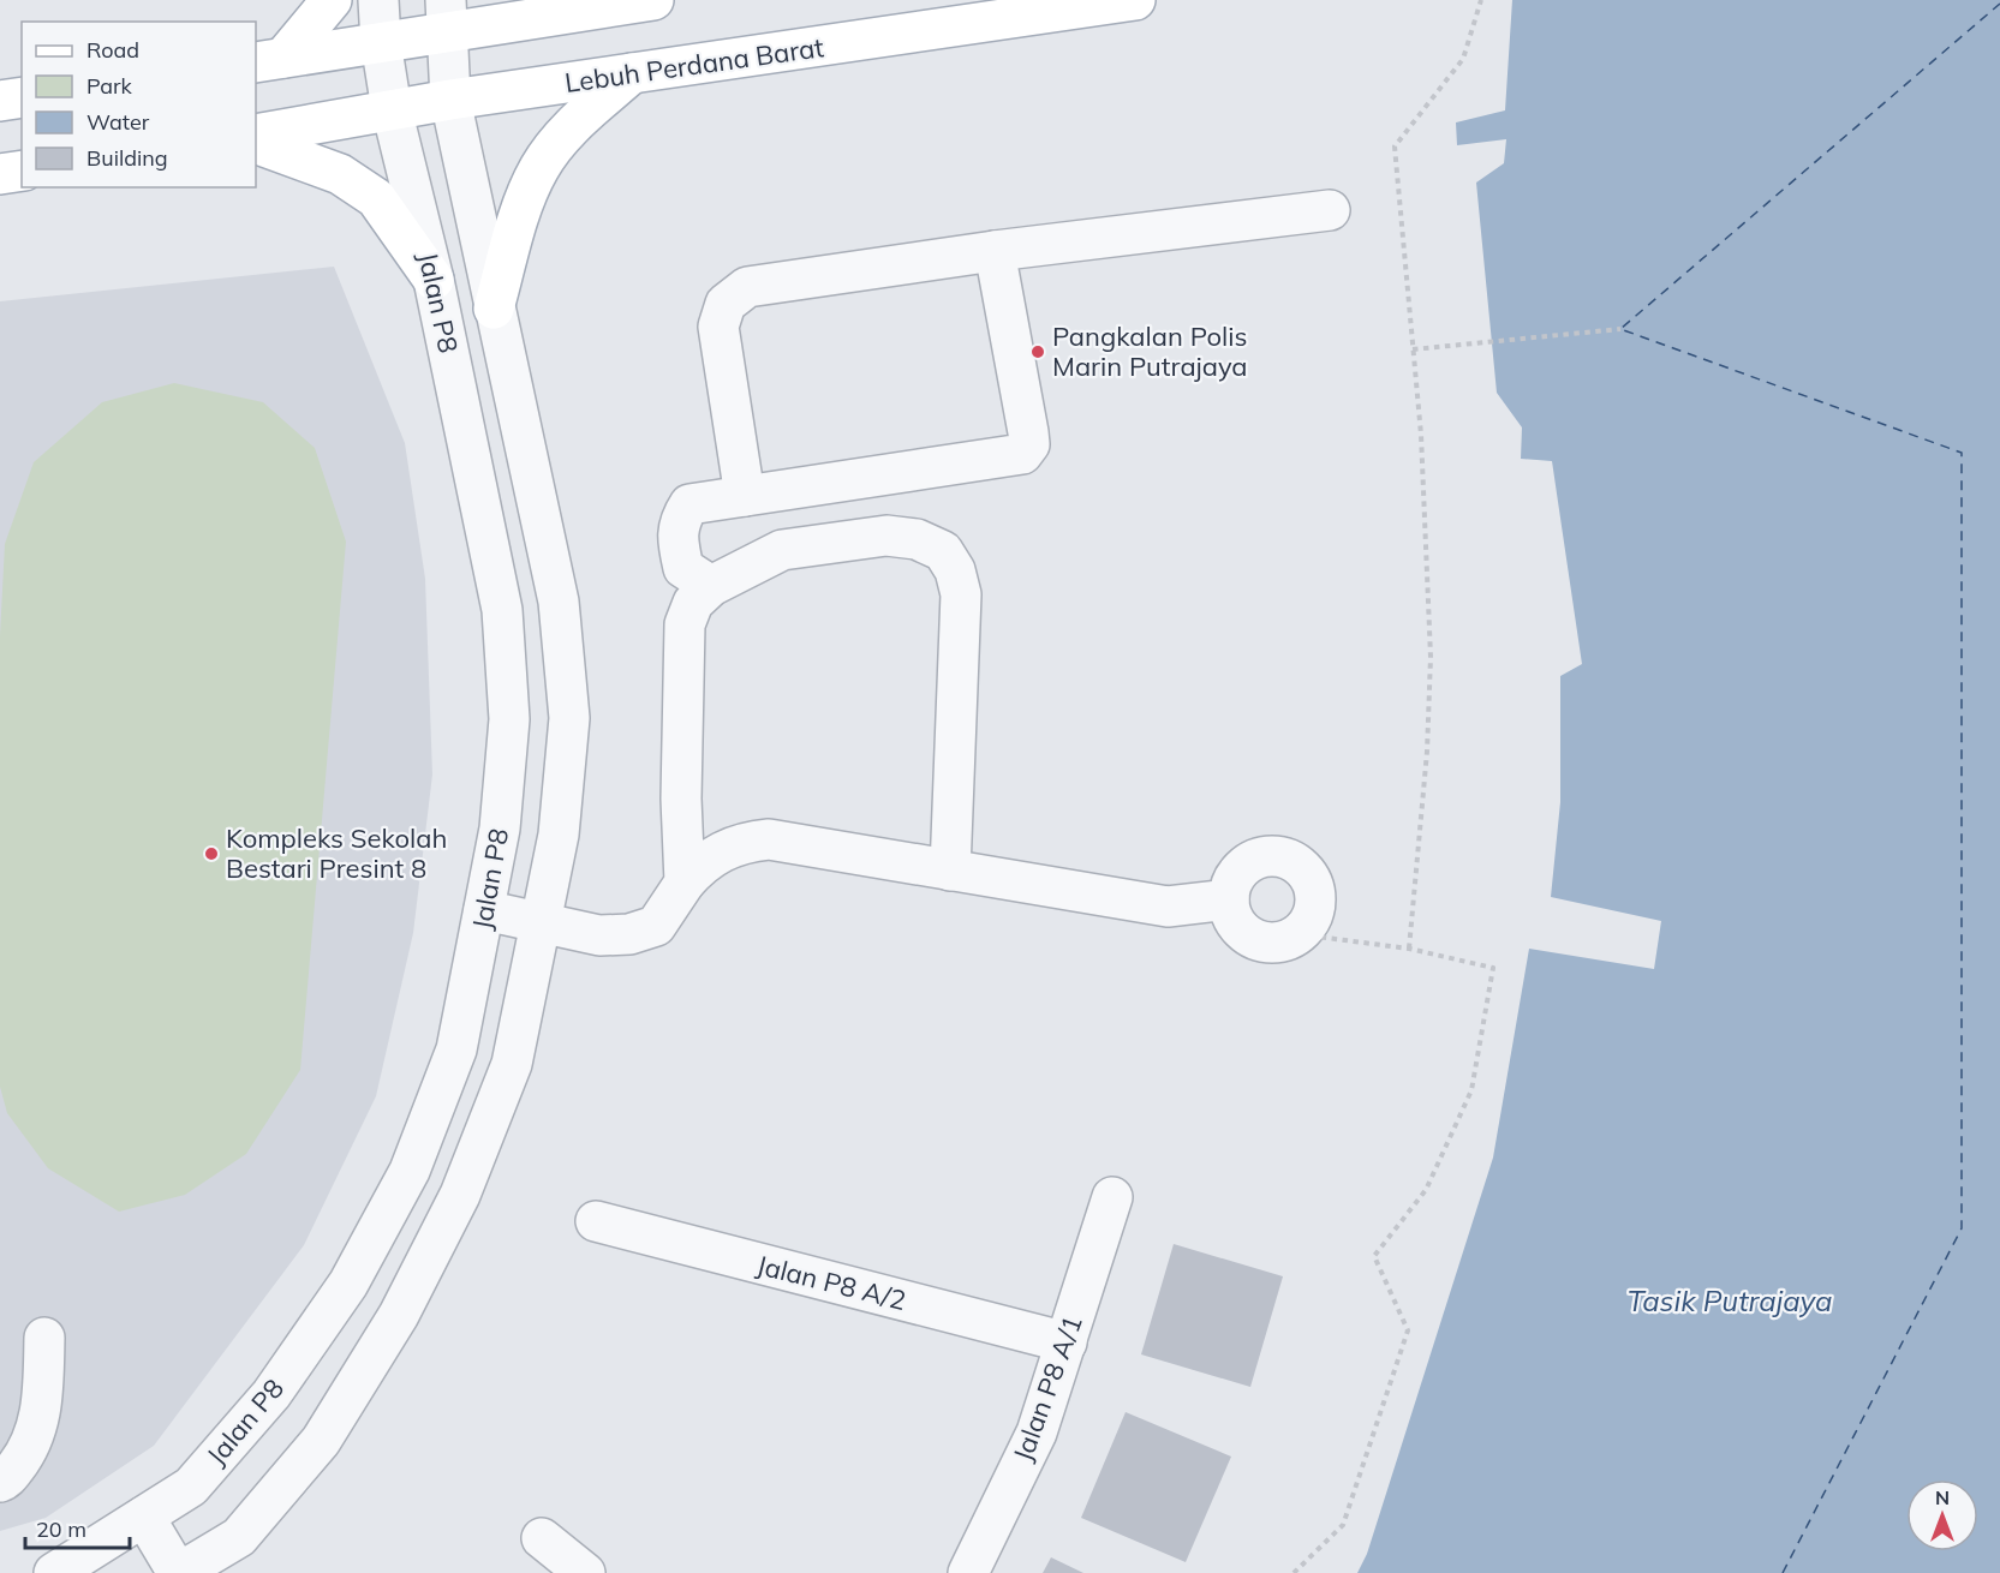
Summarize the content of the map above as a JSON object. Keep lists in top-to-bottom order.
{
  "streets": {
    "main road": ["Lebuh Perdana Barat"],
    "street": ["Jalan P8", "Jalan P8 A/2", "Jalan P8 A/1"]
  },
  "crossings": [
    ["Lebuh Perdana Barat", "Jalan P8"],
    ["Jalan P8 A/2", "Jalan P8 A/1"]
  ],
  "water": ["Tasik Putrajaya"],
  "places": ["Pangkalan Polis Marin Putrajaya", "Kompleks Sekolah Bestari Presint 8"],
  "legend": [
    "Road",
    "Park",
    "Water",
    "Building"
  ],
  "scale_bar": "20 m",
  "north": "top"
}
